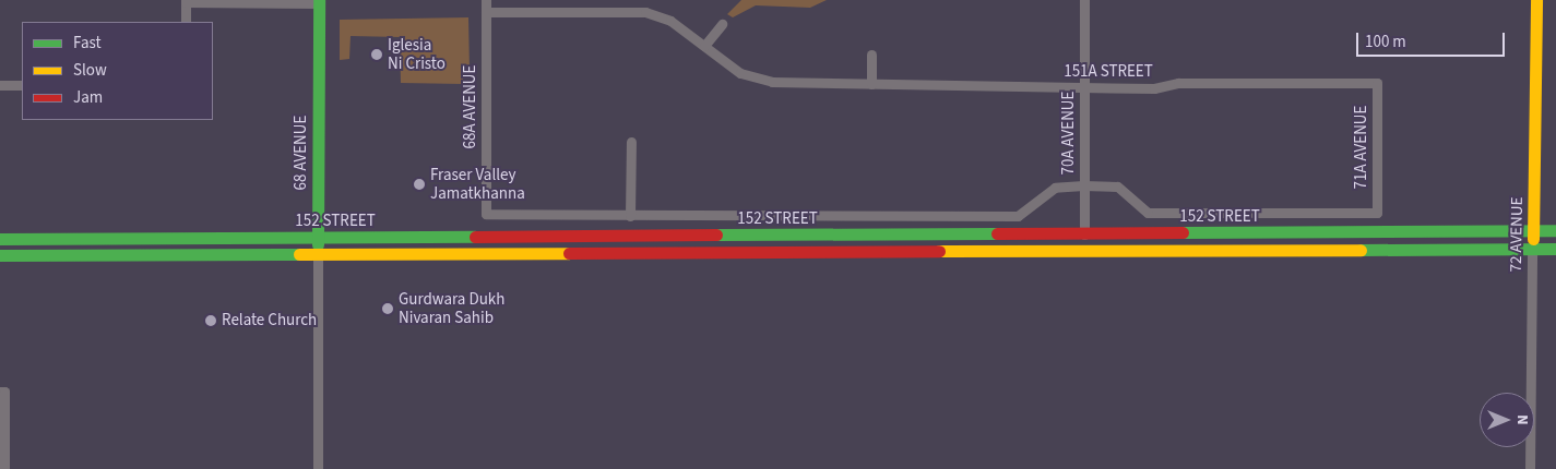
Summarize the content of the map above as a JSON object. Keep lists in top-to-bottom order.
{
  "streets": {
    "main road": ["68 AVENUE", "152 STREET", "72 AVENUE"],
    "street": [
      "151A STREET",
      "68A AVENUE",
      "70A AVENUE",
      "71A AVENUE"
    ]
  },
  "crossings": [
    ["151A STREET", "68A AVENUE"],
    ["151A STREET", "70A AVENUE"],
    ["151A STREET", "71A AVENUE"],
    ["70A AVENUE", "71A AVENUE"],
    ["70A AVENUE", "152 STREET"],
    ["68 AVENUE", "152 STREET"],
    ["152 STREET", "72 AVENUE"]
  ],
  "places": [
    "Iglesia Ni Cristo",
    "Fraser Valley Jamatkhanna",
    "Gurdwara Dukh Nivaran Sahib",
    "Relate Church"
  ],
  "legend": ["Fast", "Slow", "Jam"],
  "scale_bar": "100 m",
  "north": "right"
}
